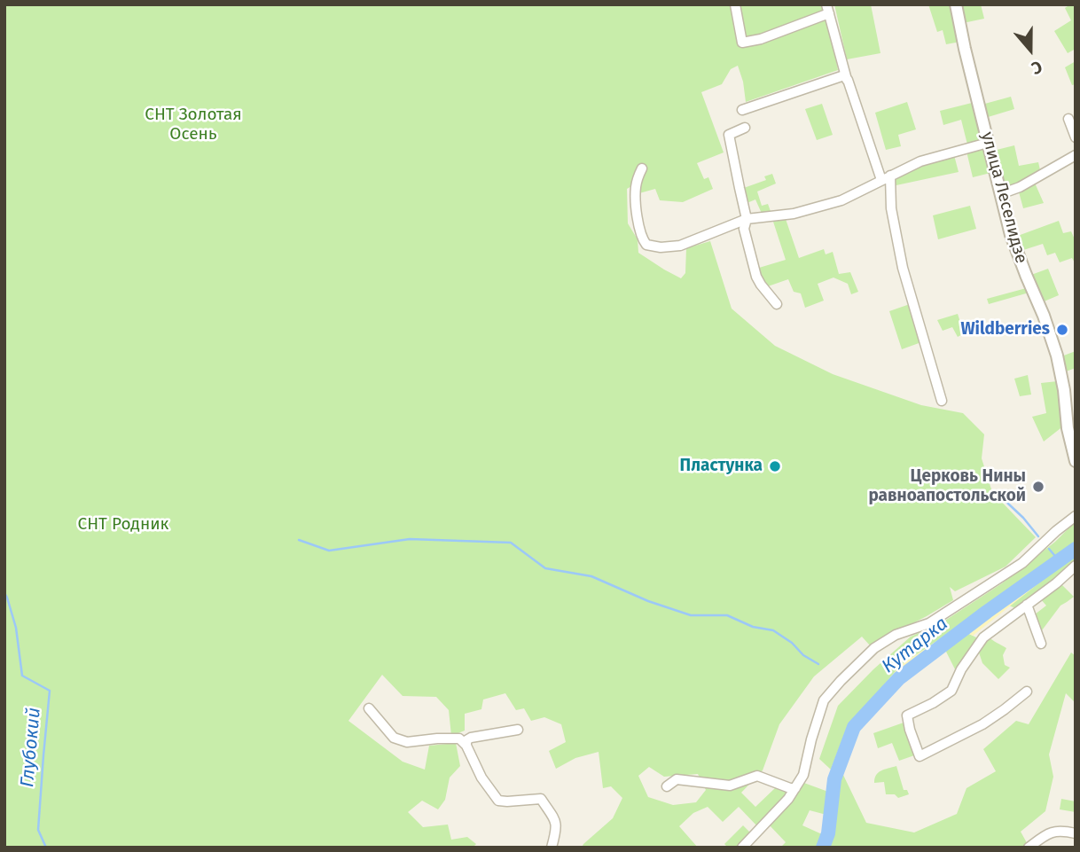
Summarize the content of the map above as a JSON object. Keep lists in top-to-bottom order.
{
  "streets": {
    "street": ["улица Леселидзе"]
  },
  "water": ["Кутарка", "Глубокий"],
  "parks": ["СНТ Золотая Осень", "СНТ Родник"],
  "places": ["Wildberries", "Пластунка", "Церковь Нины равноапостольской"],
  "north": "bottom"
}
